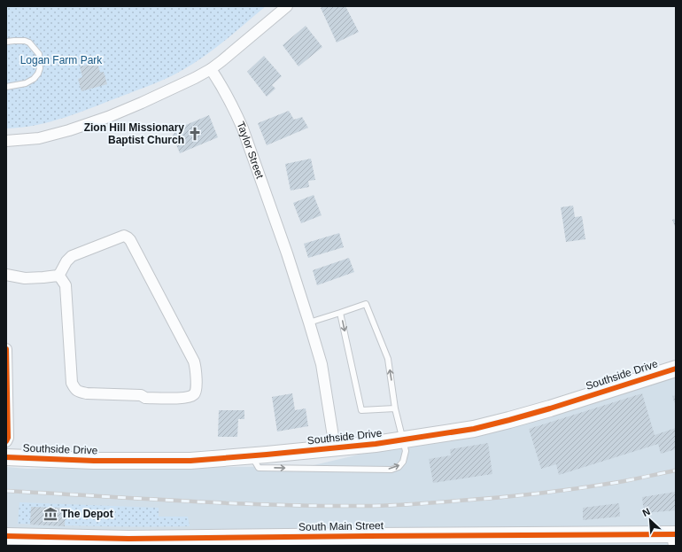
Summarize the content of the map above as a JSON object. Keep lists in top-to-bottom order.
{
  "streets": {
    "street": ["Taylor Street", "Southside Drive", "South Main Street"]
  },
  "crossings": [
    ["Taylor Street", "Southside Drive"]
  ],
  "parks": ["Logan Farm Park"],
  "places": {
    "church": ["Zion Hill Missionary Baptist Church"],
    "museum": ["The Depot"]
  },
  "north": "top left"
}
